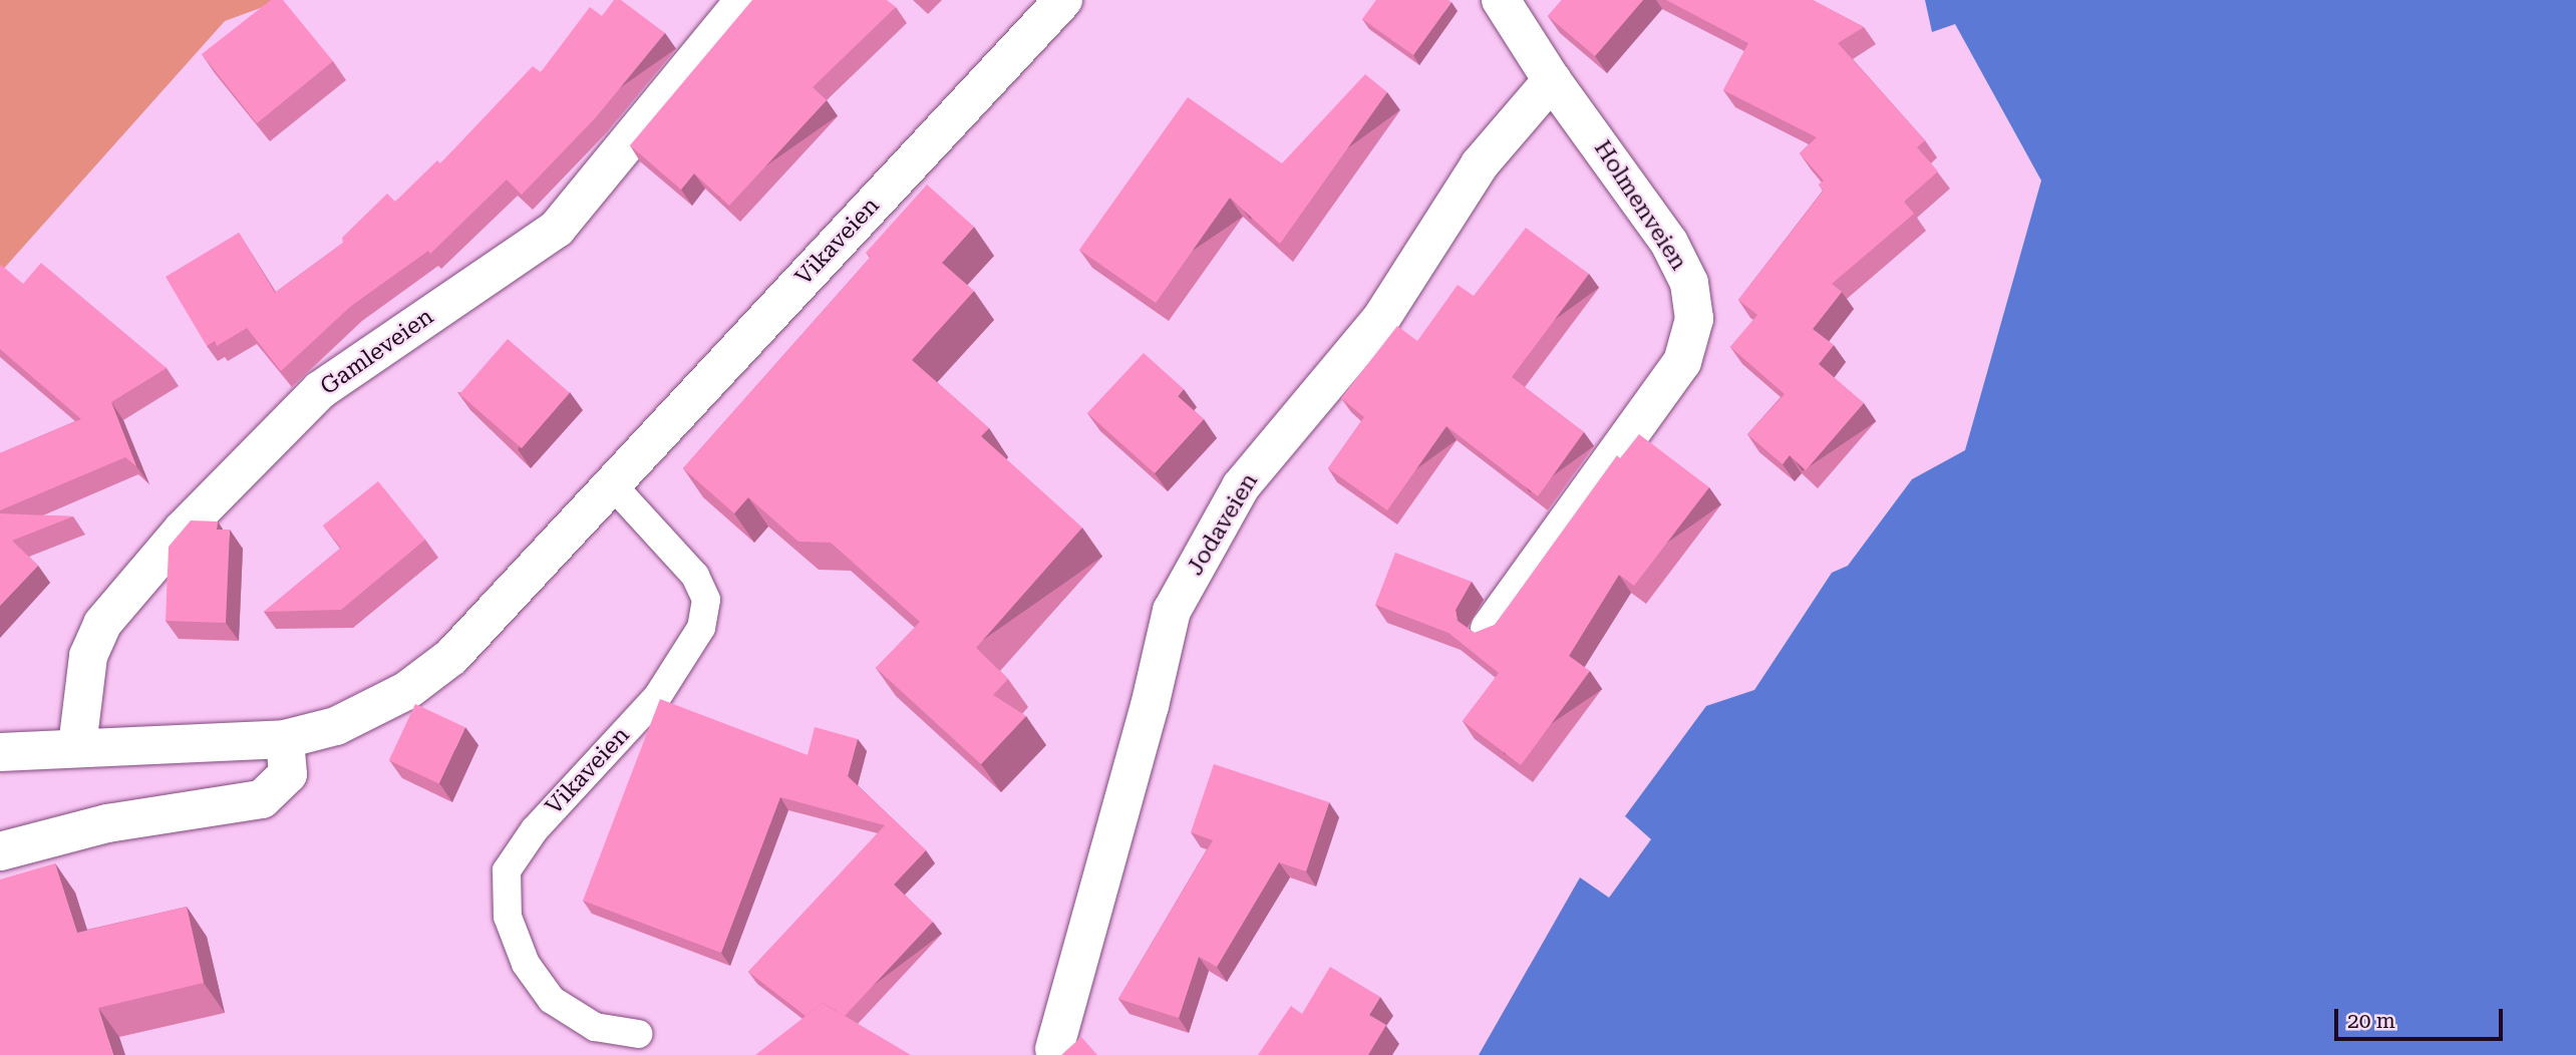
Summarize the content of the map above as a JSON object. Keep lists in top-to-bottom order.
{
  "streets": {
    "street": [
      "Holmenveien",
      "Vikaveien",
      "Gamleveien",
      "Jodaveien"
    ]
  },
  "crossings": [
    ["Holmenveien", "Jodaveien"],
    ["Vikaveien", "Gamleveien"]
  ],
  "scale_bar": "20 m"
}
